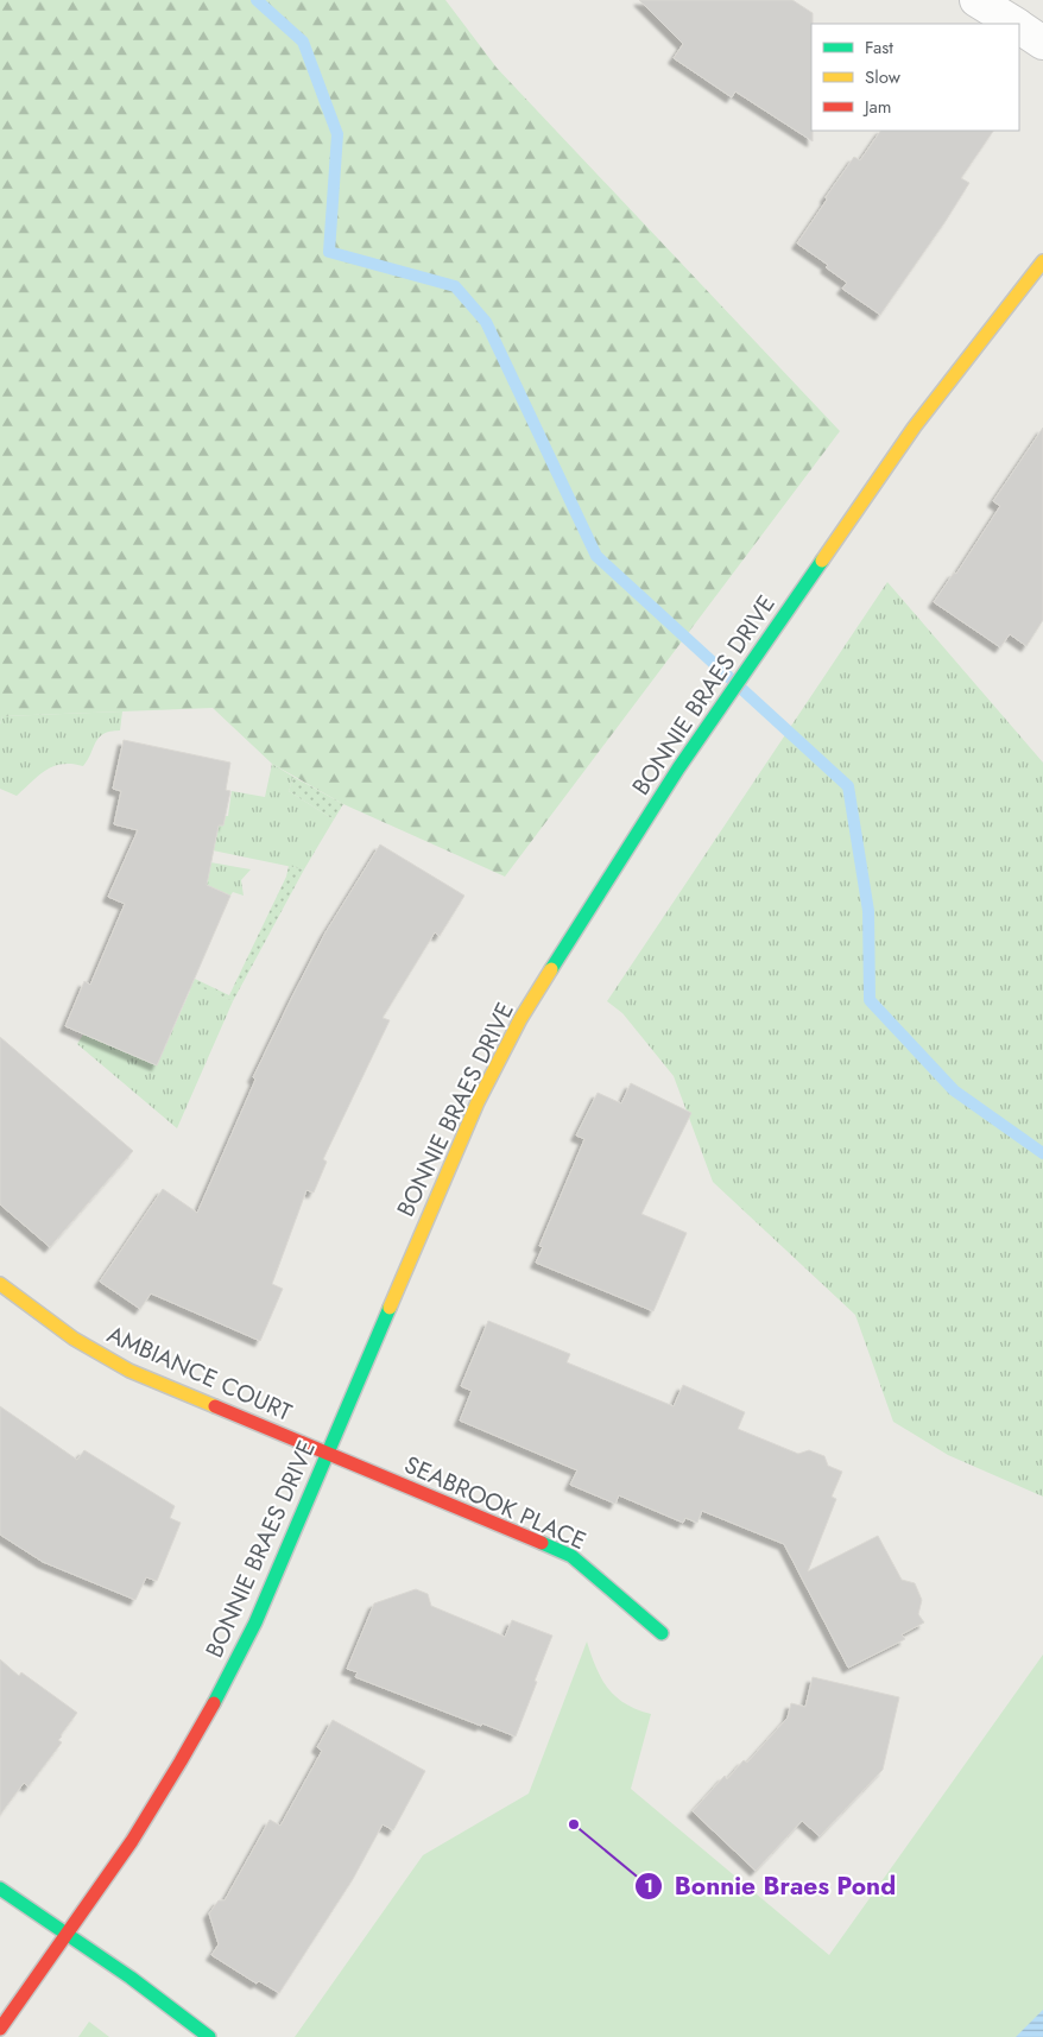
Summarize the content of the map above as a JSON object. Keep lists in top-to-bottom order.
{
  "streets": {
    "street": ["BONNIE BRAES DRIVE", "AMBIANCE COURT", "SEABROOK PLACE"]
  },
  "crossings": [
    ["BONNIE BRAES DRIVE", "AMBIANCE COURT"],
    ["BONNIE BRAES DRIVE", "SEABROOK PLACE"],
    ["AMBIANCE COURT", "SEABROOK PLACE"]
  ],
  "places": ["Bonnie Braes Pond"],
  "legend": ["Fast", "Slow", "Jam"]
}
